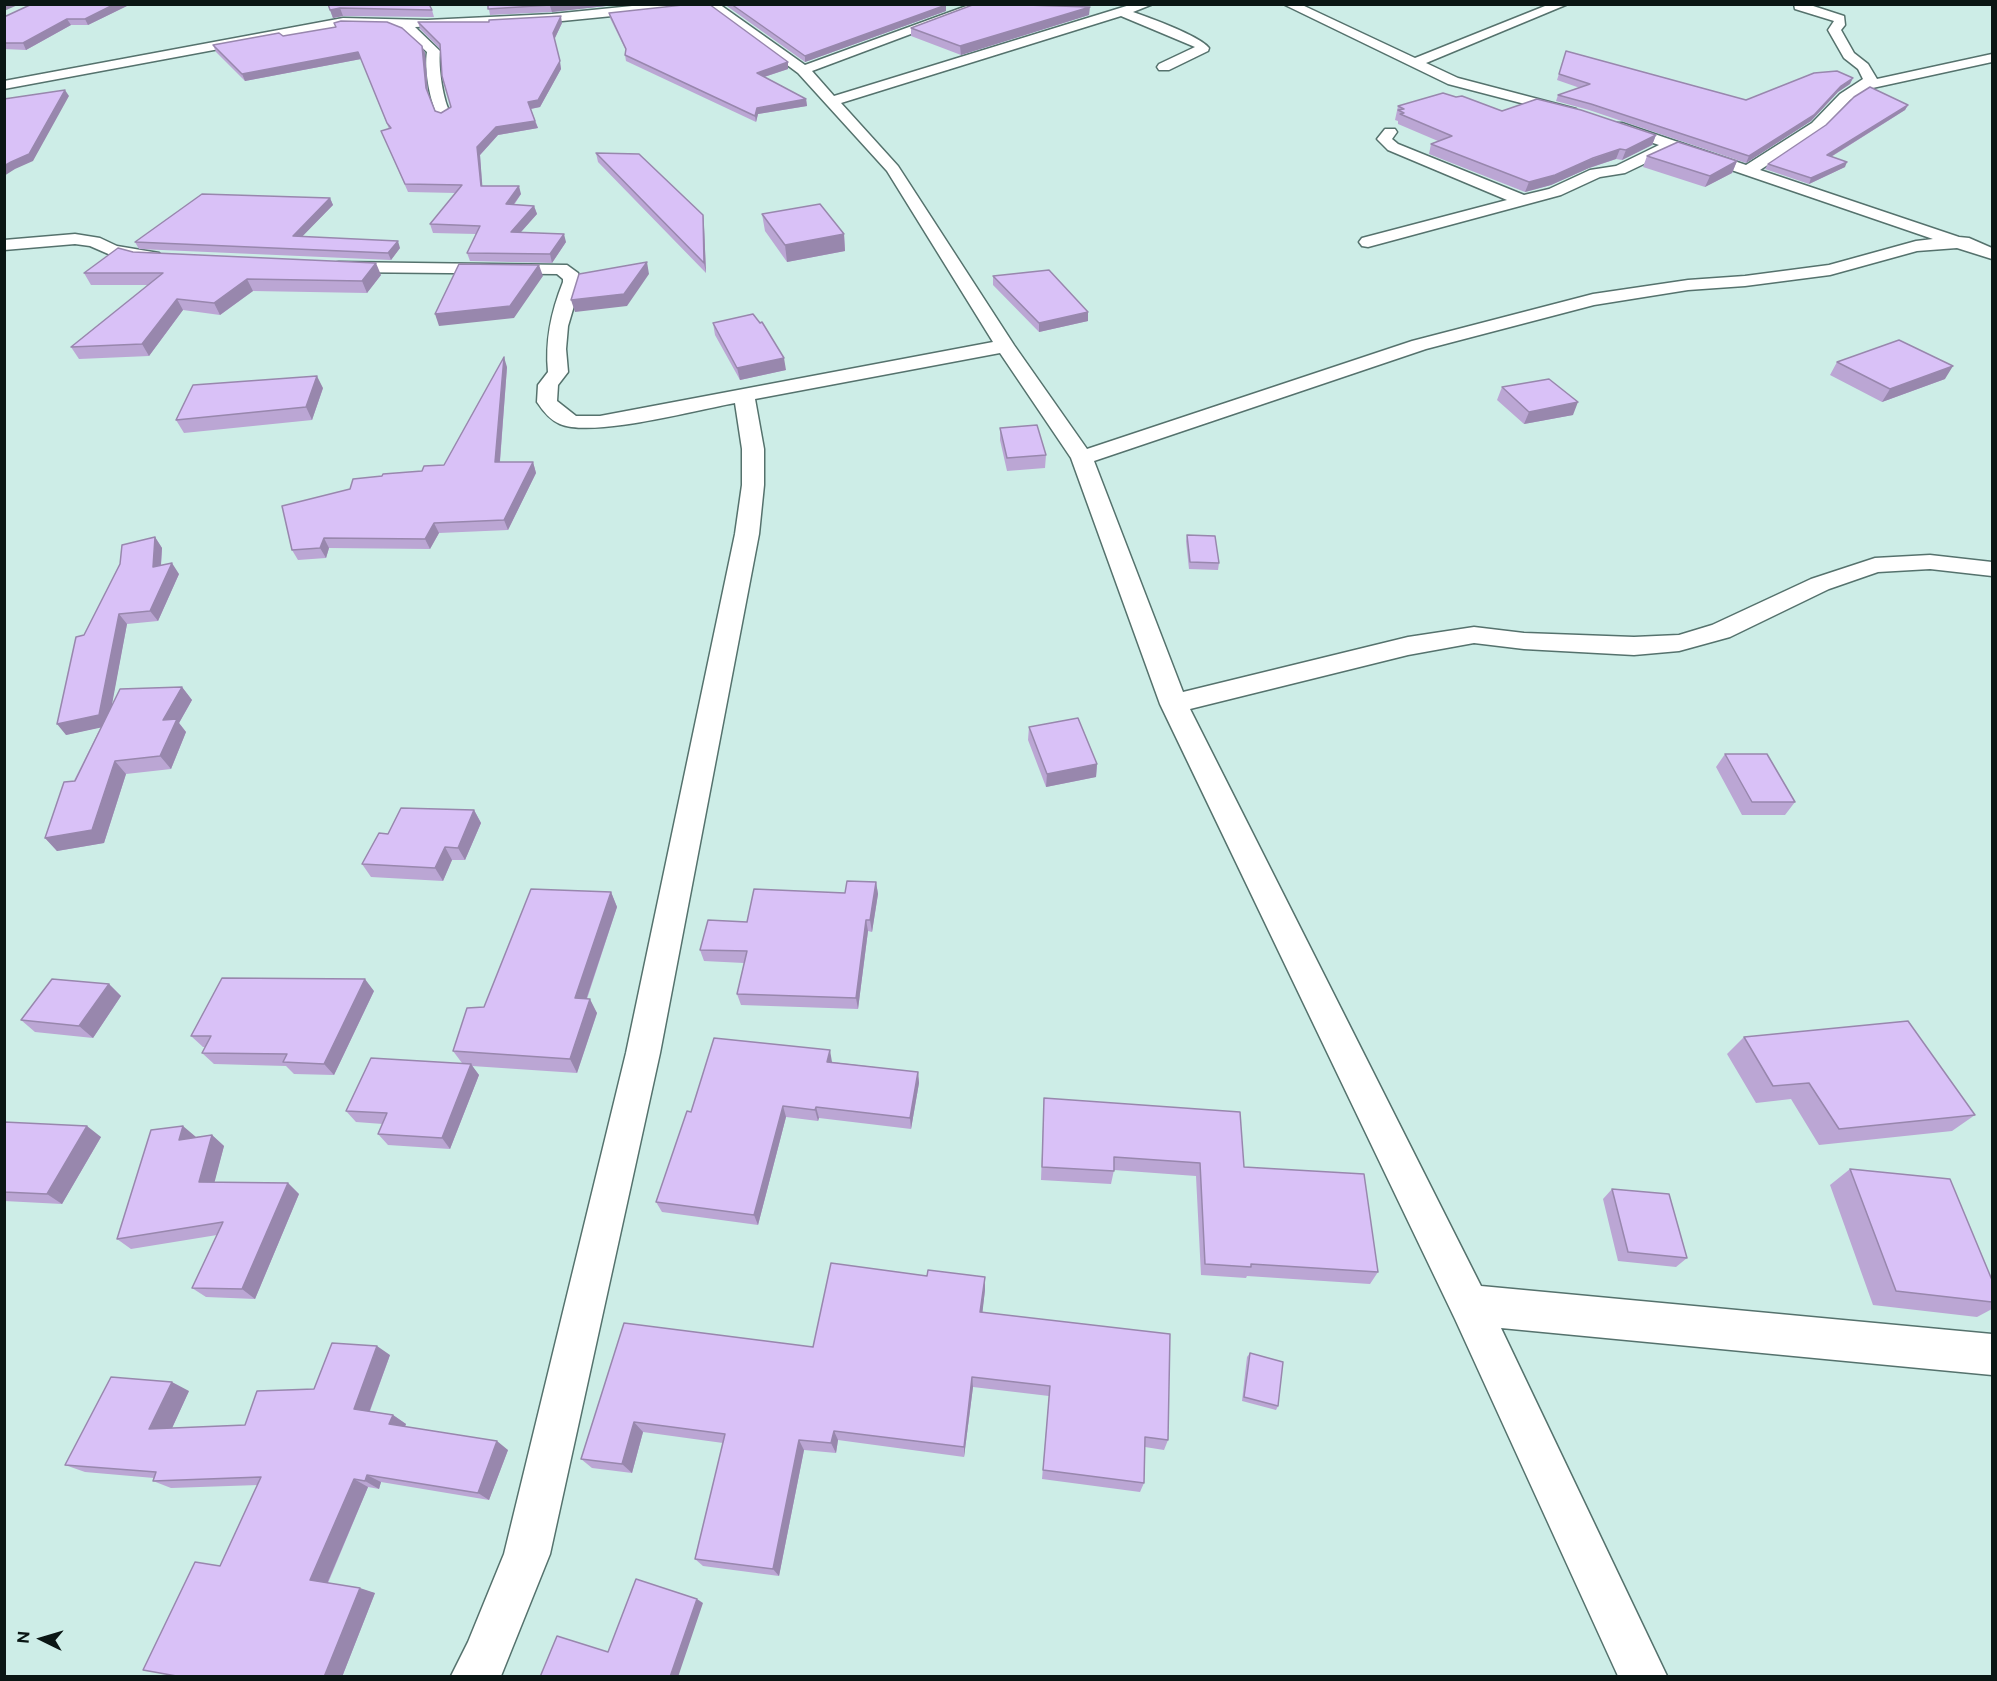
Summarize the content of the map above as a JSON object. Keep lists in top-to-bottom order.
{
  "north": "left"
}
